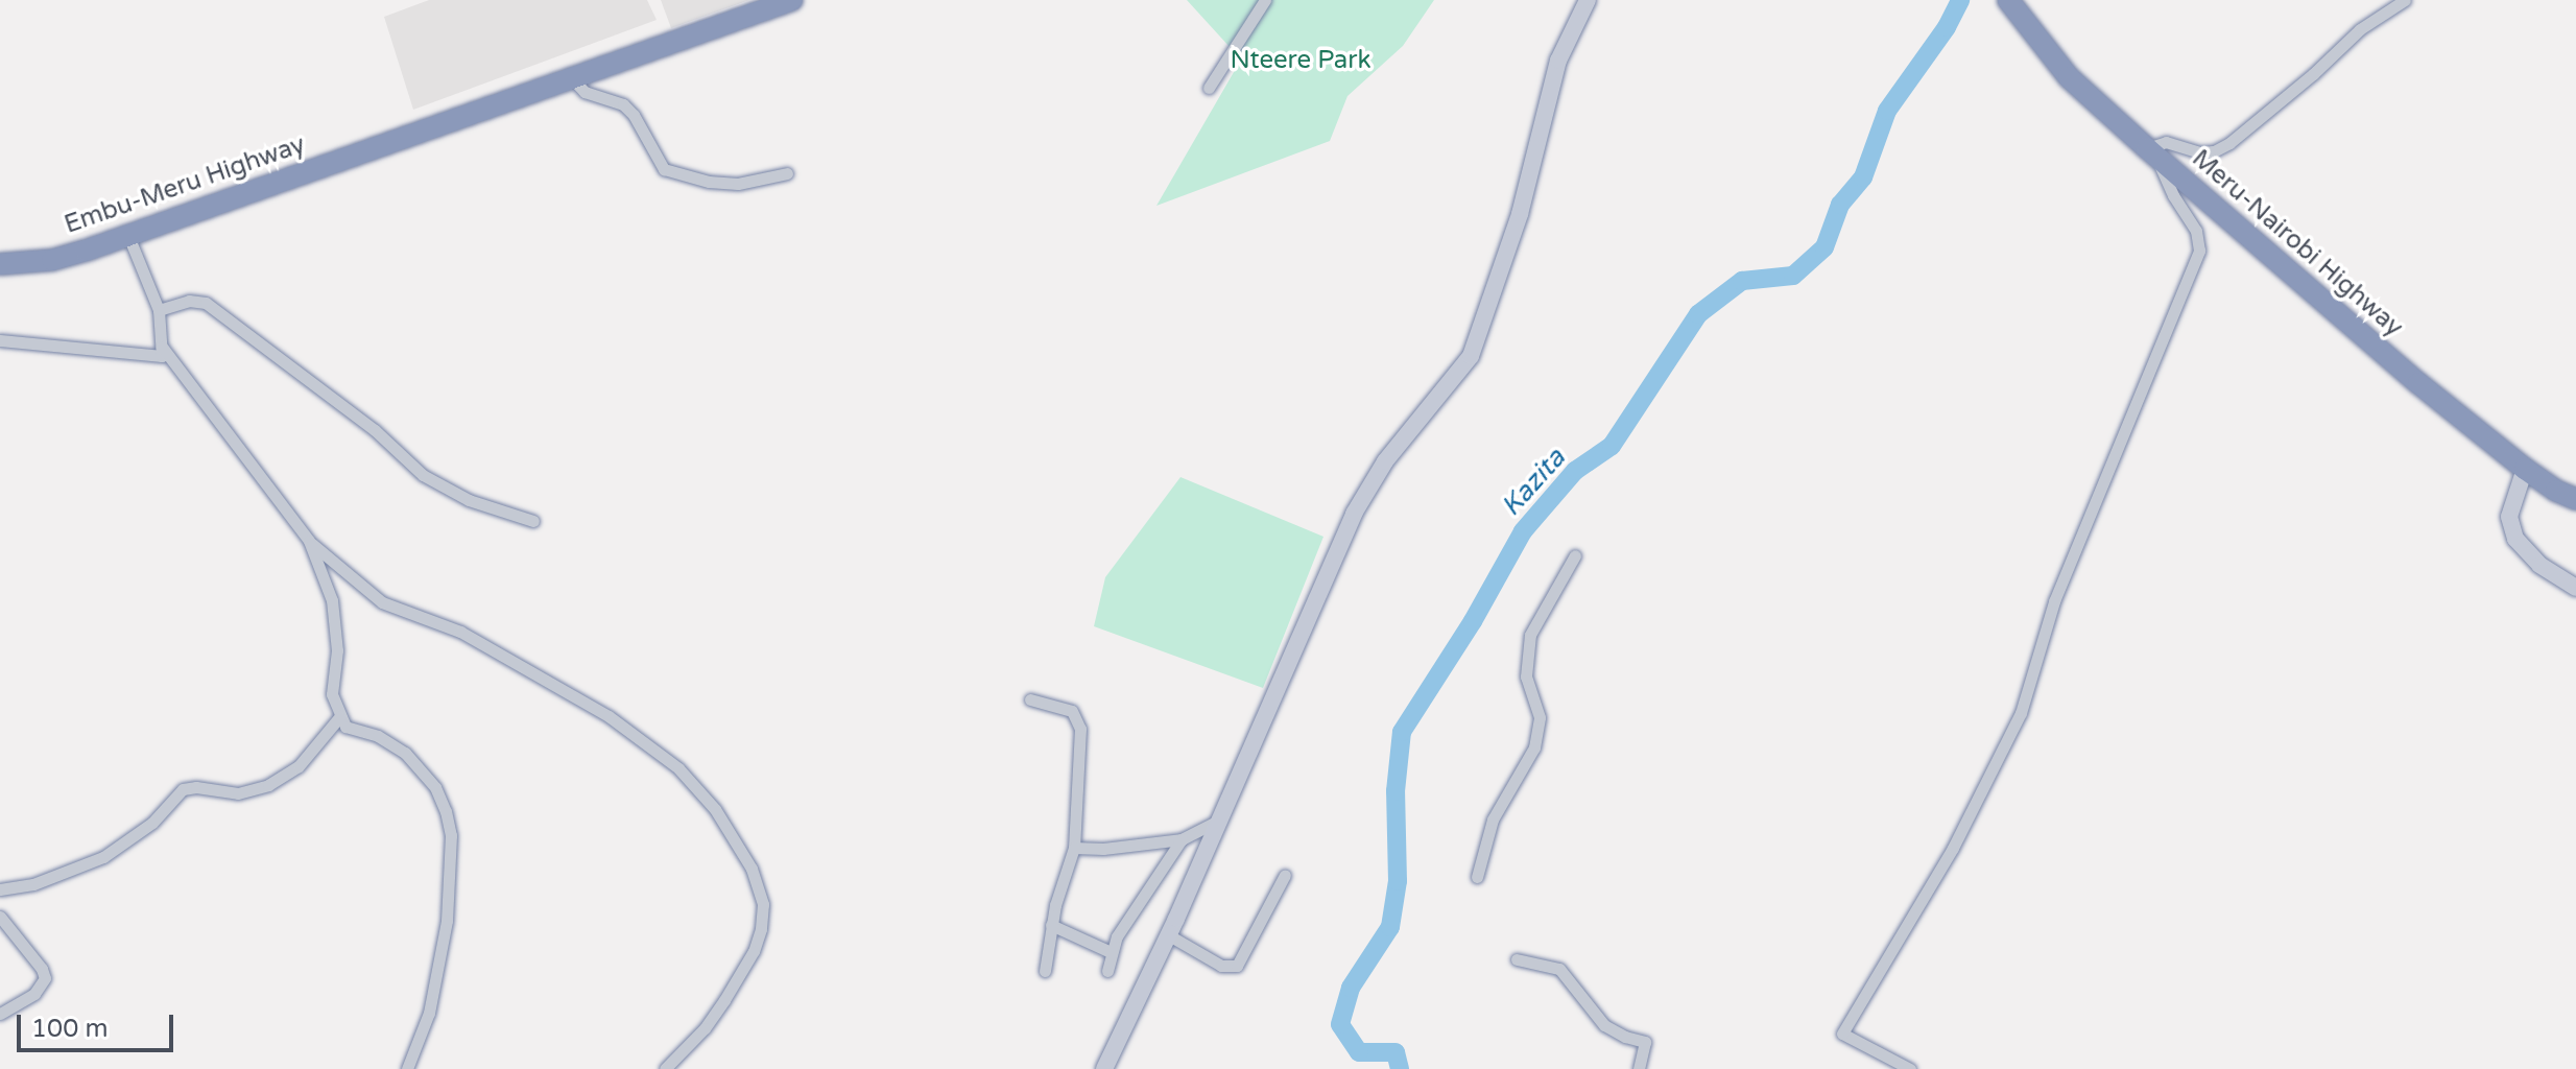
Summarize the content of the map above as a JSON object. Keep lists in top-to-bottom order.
{
  "streets": {
    "highway": ["Embu-Meru Highway", "Meru-Nairobi Highway"]
  },
  "water": ["Kazita"],
  "parks": ["Nteere Park"],
  "scale_bar": "100 m"
}
